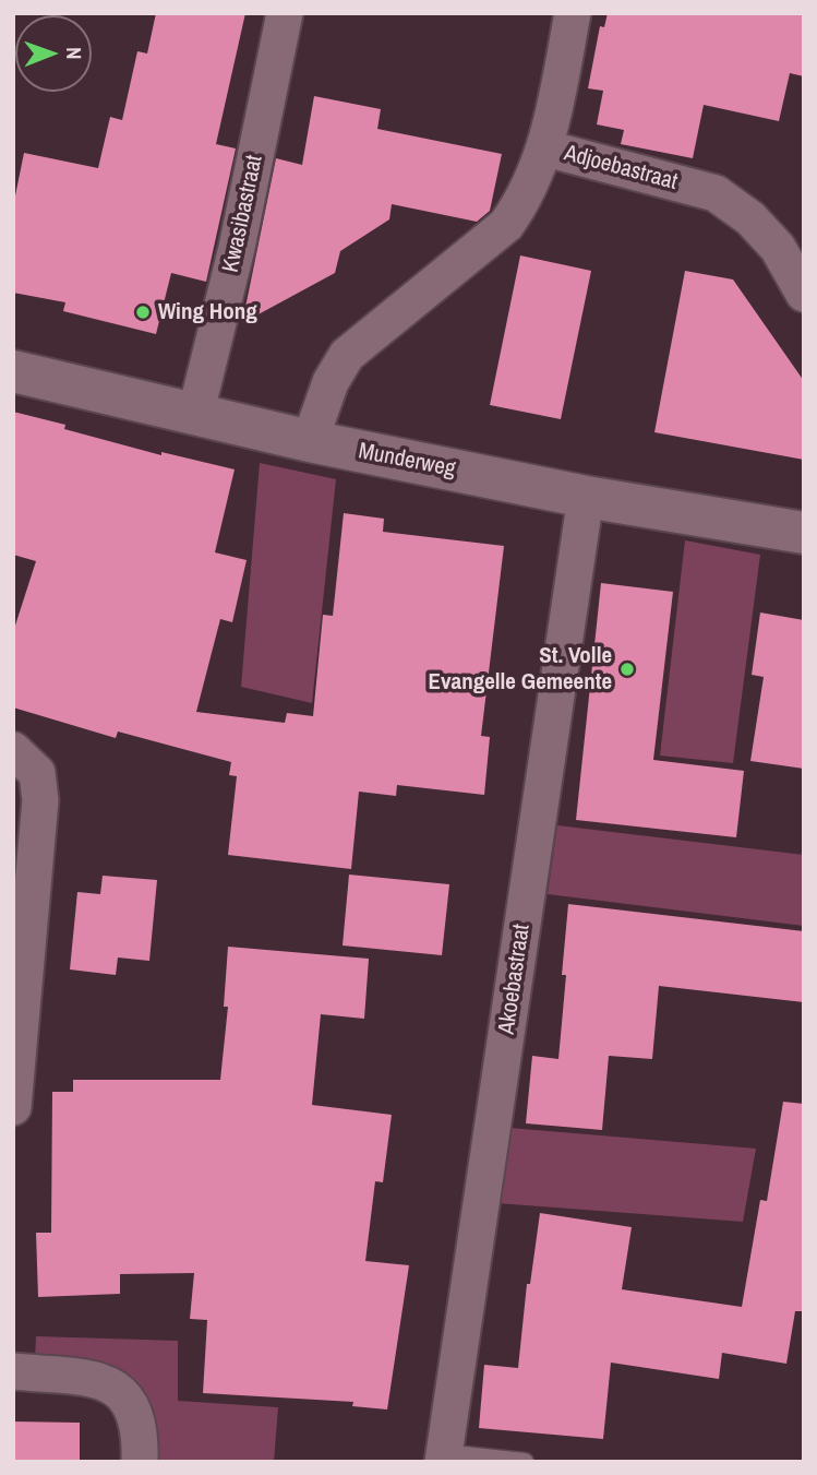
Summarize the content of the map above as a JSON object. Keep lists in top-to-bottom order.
{
  "streets": {
    "street": [
      "Adjoebastraat",
      "Kwasibastraat",
      "Munderweg",
      "Akoebastraat"
    ]
  },
  "crossings": [
    ["Adjoebastraat", "Munderweg"],
    ["Kwasibastraat", "Munderweg"],
    ["Munderweg", "Akoebastraat"]
  ],
  "places": ["Wing Hong", "St. Volle Evangelle Gemeente"],
  "north": "right"
}
